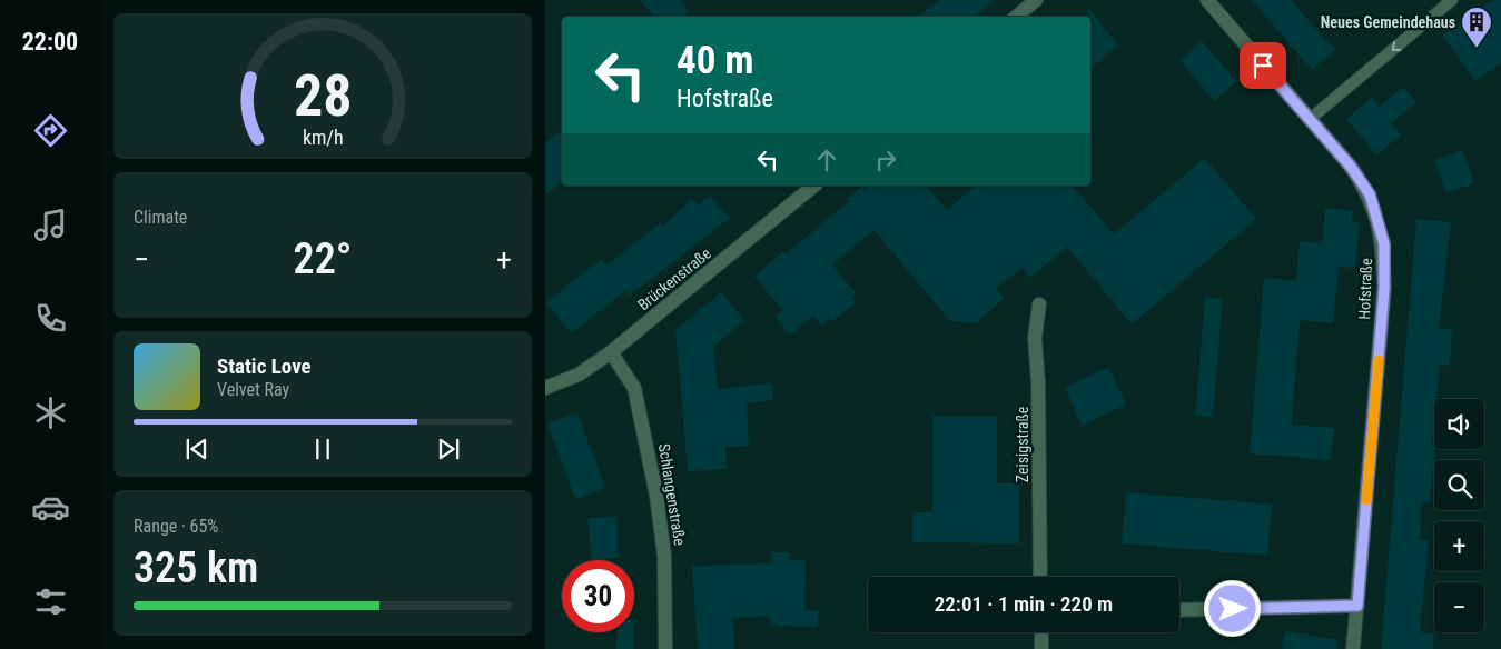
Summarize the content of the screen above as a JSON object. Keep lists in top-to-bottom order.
{
  "streets": {
    "street": [
      "Brückenstraße",
      "Hofstraße",
      "Zeisigstraße",
      "Schlangenstraße"
    ]
  },
  "crossings": [
    ["Brückenstraße", "Schlangenstraße"]
  ],
  "places": {
    "building": ["Neues Gemeindehaus"]
  },
  "page": {
    "tabs": "22:00",
    "turn": ["40 m", "Hofstraße"],
    "tile": [
      "Climate",
      ["Range · 65%", "325 km"]
    ],
    "heat": ["−", "22°", "+"],
    "song": ["Static Love", "Velvet Ray"],
    "map_buttons": ["+", "−"],
    "limit": "30",
    "trip": "22:01 · 1 min · 220 m",
    "gauge": ["28", "km/h"]
  }
}
